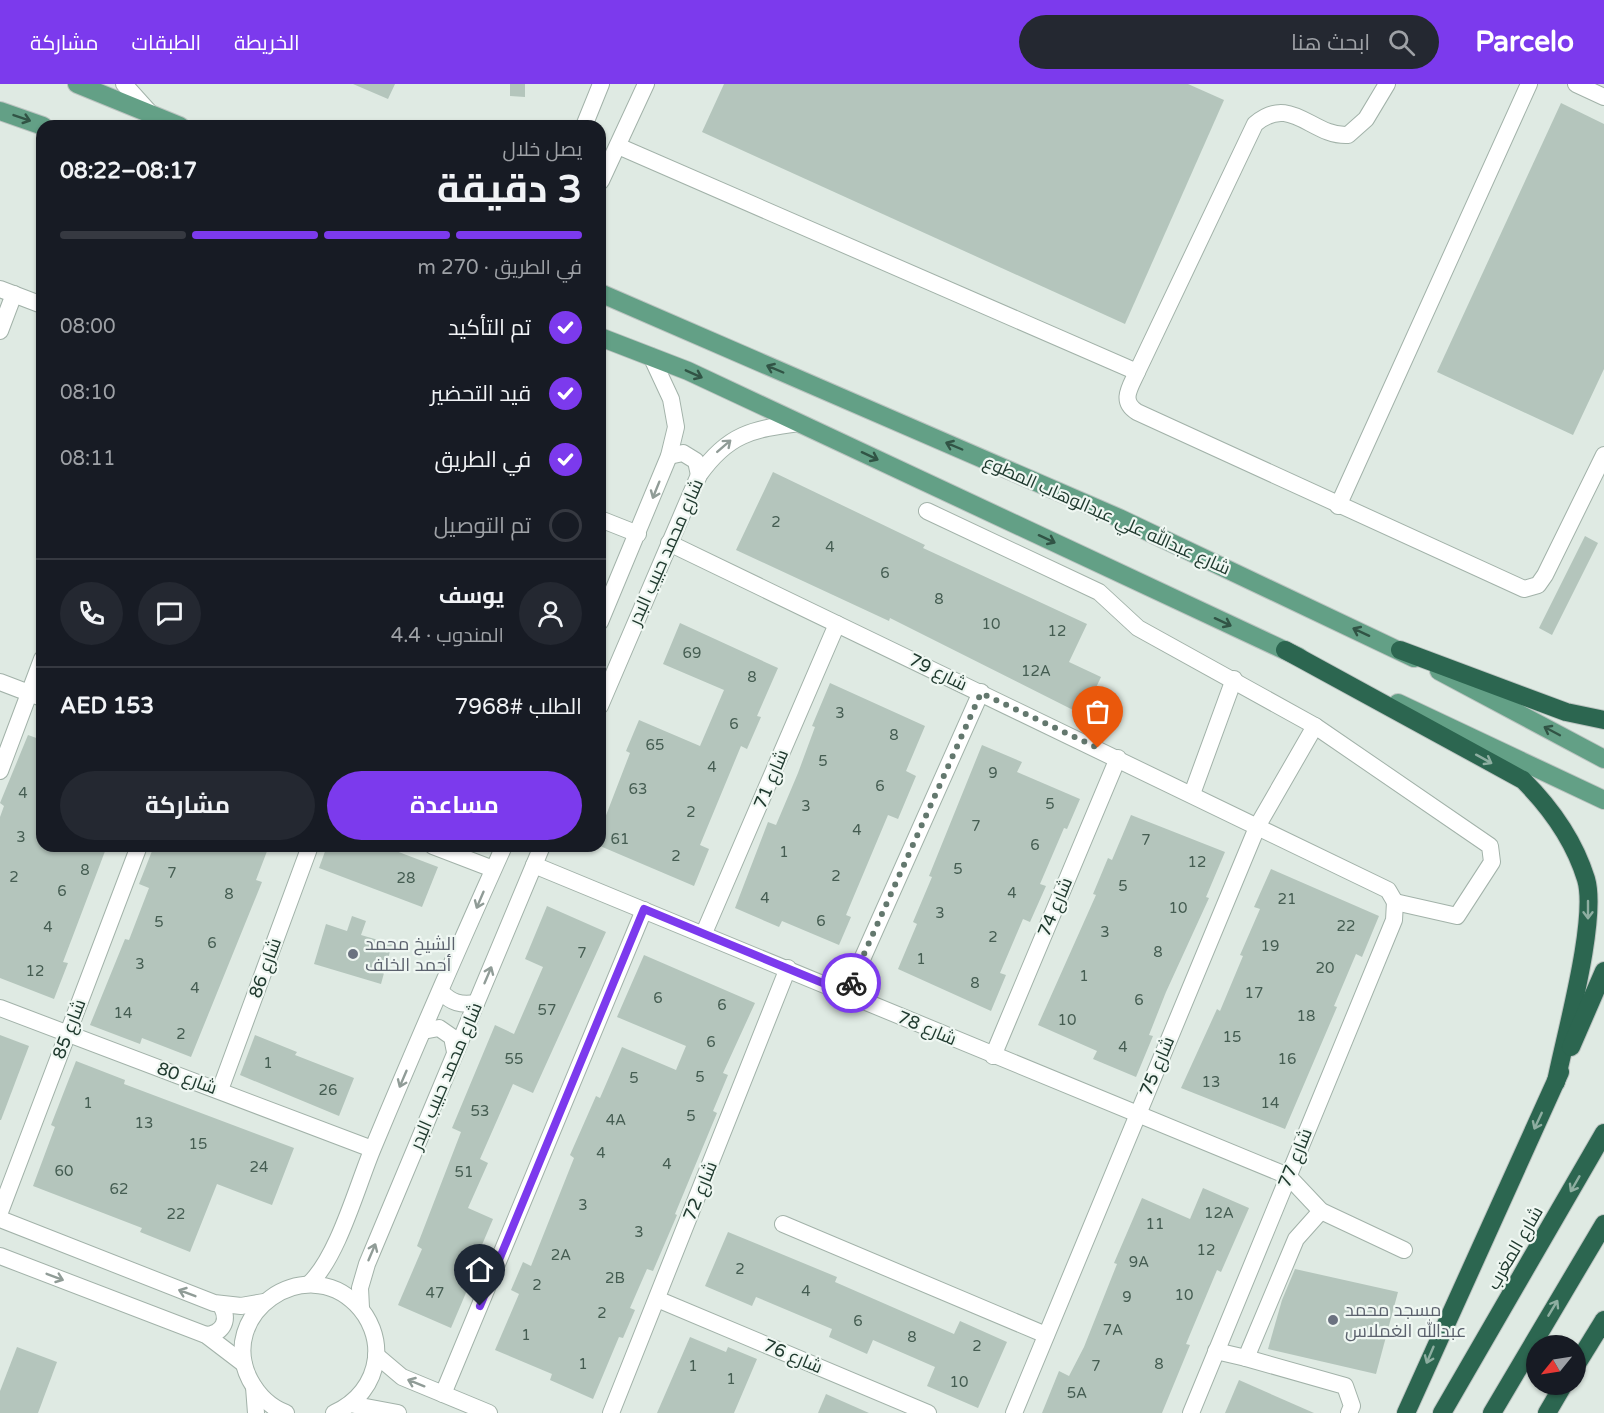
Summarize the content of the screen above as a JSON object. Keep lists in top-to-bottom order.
{
  "streets": {
    "highway": ["شارع المغرب"],
    "main road": ["شارع عبدالله علي عبدالوهاب المطوع"],
    "street": [
      "شارع محمد حبيب البدر",
      "شارع 79",
      "شارع 71",
      "شارع 74",
      "شارع 86",
      "شارع 78",
      "شارع 85",
      "شارع 75",
      "شارع 80",
      "شارع 77",
      "شارع 72",
      "شارع 76"
    ]
  },
  "crossings": [
    ["شارع محمد حبيب البدر", "شارع 79"],
    ["شارع محمد حبيب البدر", "شارع 78"],
    ["شارع 79", "شارع 71"],
    ["شارع 79", "شارع 74"],
    ["شارع 79", "شارع 75"],
    ["شارع 79", "شارع 77"],
    ["شارع 71", "شارع 78"],
    ["شارع 74", "شارع 78"],
    ["شارع 86", "شارع 80"],
    ["شارع 78", "شارع 75"],
    ["شارع 78", "شارع 77"],
    ["شارع 78", "شارع 72"],
    ["شارع 85", "شارع 80"],
    ["شارع 72", "شارع 76"]
  ],
  "places": ["الشيخ محمد أحمد الخلف", "مسجد محمد عبدالله الغملاس"],
  "house_numbers": [
    "2",
    "4",
    "6",
    "8",
    "10",
    "12",
    "69",
    "12A",
    "8",
    "3",
    "6",
    "8",
    "65",
    "5",
    "4",
    "9",
    "6",
    "63",
    "4",
    "5",
    "3",
    "2",
    "7",
    "4",
    "3",
    "61",
    "7",
    "6",
    "1",
    "2",
    "12",
    "5",
    "8",
    "7",
    "2",
    "2",
    "28",
    "5",
    "6",
    "4",
    "8",
    "4",
    "21",
    "10",
    "3",
    "6",
    "5",
    "22",
    "4",
    "3",
    "2",
    "6",
    "19",
    "8",
    "7",
    "1",
    "3",
    "20",
    "12",
    "1",
    "8",
    "4",
    "17",
    "6",
    "6",
    "6",
    "57",
    "14",
    "18",
    "10",
    "2",
    "15",
    "6",
    "4",
    "55",
    "16",
    "1",
    "5",
    "5",
    "13",
    "26",
    "1",
    "14",
    "53",
    "5",
    "4A",
    "13",
    "15",
    "4",
    "4",
    "24",
    "60",
    "51",
    "62",
    "3",
    "12A",
    "22",
    "11",
    "3",
    "12",
    "2A",
    "9A",
    "2",
    "2B",
    "2",
    "4",
    "47",
    "10",
    "9",
    "2",
    "6",
    "7A",
    "1",
    "8",
    "2",
    "1",
    "8",
    "1",
    "7",
    "1",
    "10",
    "5A"
  ],
  "north": "bottom left",
  "page": {
    "header": "Parcelo",
    "search": "ابحث هنا",
    "nav": ["الخريطة", "الطبقات", "مشاركة"],
    "heading": ["3 دقيقة", "يصل خلال", "08:17–08:22"],
    "panel": [
      "يوسف",
      "المندوب · 4.4",
      "الطلب #7968",
      "AED 153"
    ],
    "bar": "في الطريق · 270 m",
    "list": [
      ["تم التأكيد", "08:00"],
      ["قيد التحضير", "08:10"],
      ["في الطريق", "08:11"],
      "تم التوصيل"
    ],
    "buttons": ["مساعدة", "مشاركة"]
  }
}
